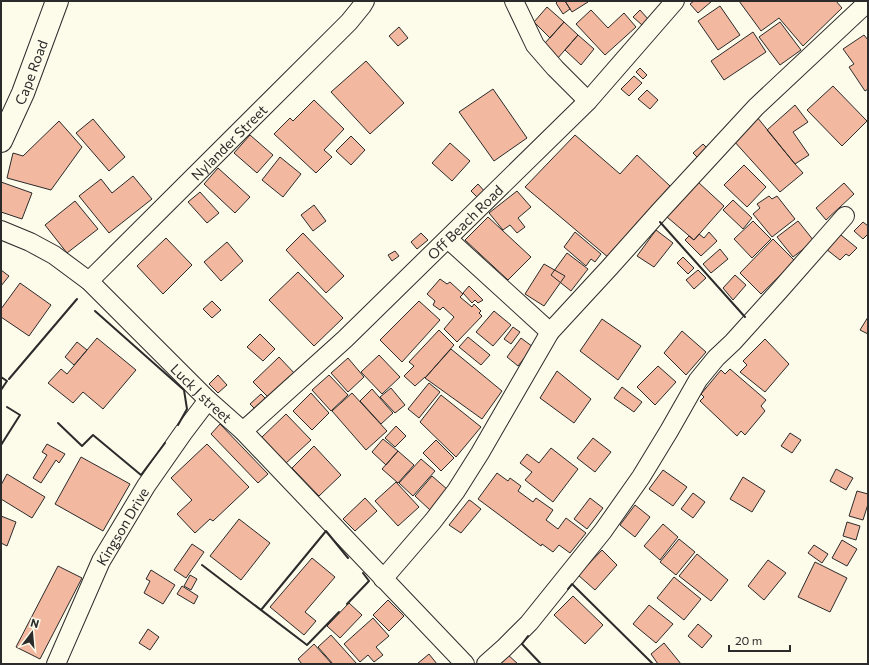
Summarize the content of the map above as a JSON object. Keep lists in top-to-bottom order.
{
  "streets": {
    "street": [
      "Cape Road",
      "Nylander Street",
      "Off Beach Road",
      "Luck J street",
      "Kingson Drive"
    ]
  },
  "crossings": [
    ["Nylander Street", "Luck J street"],
    ["Off Beach Road", "Luck J street"],
    ["Luck J street", "Kingson Drive"]
  ],
  "scale_bar": "20 m",
  "north": "top"
}
